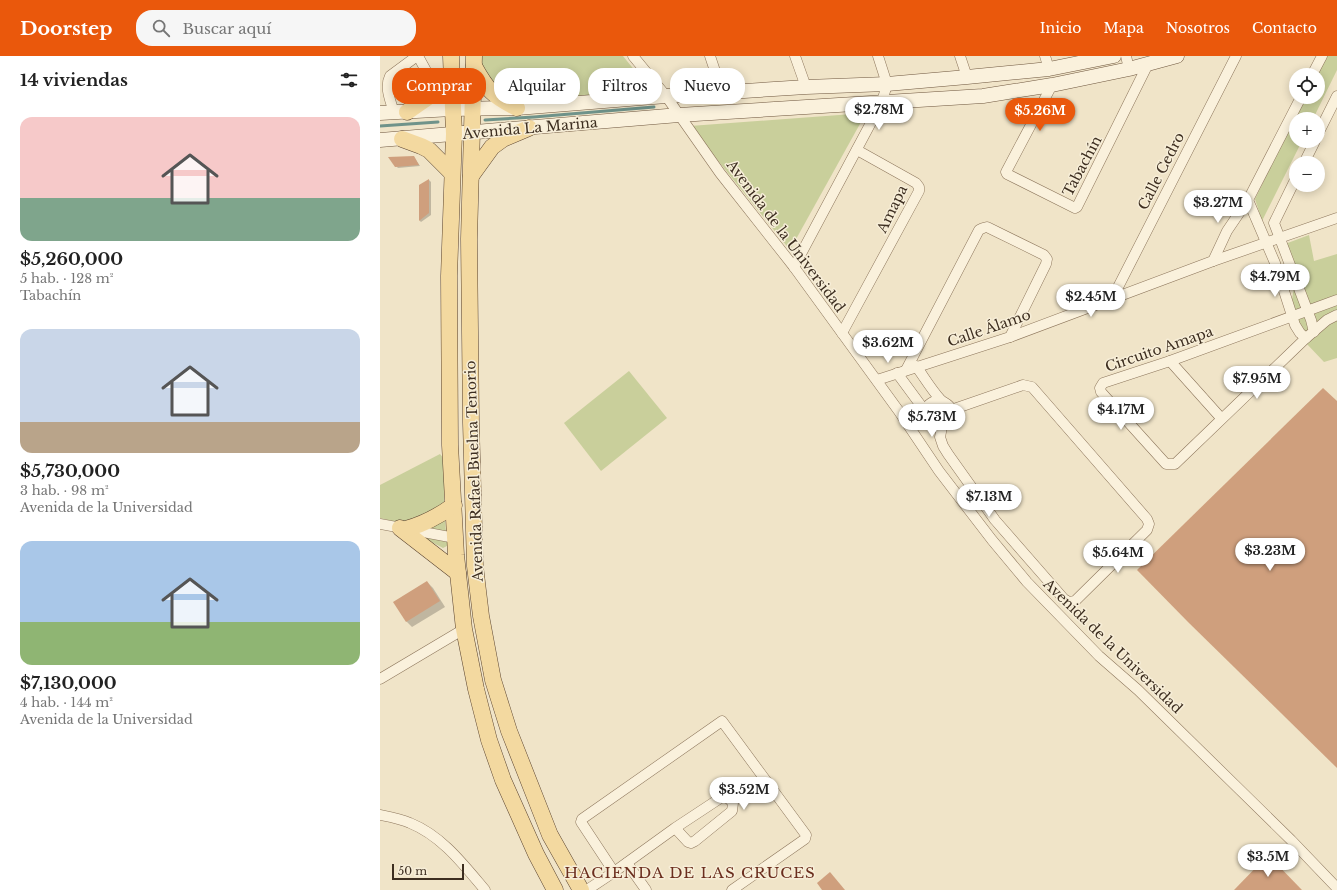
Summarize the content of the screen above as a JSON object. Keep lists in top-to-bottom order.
{
  "streets": {
    "main road": ["Avenida La Marina", "Avenida Rafael Buelna Tenorio"],
    "street": [
      "Tabachín",
      "Calle Cedro",
      "Amapa",
      "Avenida de la Universidad",
      "Calle Álamo",
      "Circuito Amapa"
    ]
  },
  "crossings": [
    ["Avenida La Marina", "Tabachín"],
    ["Avenida La Marina", "Avenida de la Universidad"],
    ["Avenida La Marina", "Avenida Rafael Buelna Tenorio"],
    ["Calle Cedro", "Calle Álamo"],
    ["Amapa", "Avenida de la Universidad"],
    ["Avenida de la Universidad", "Calle Álamo"]
  ],
  "districts": ["HACIENDA DE LAS CRUCES"],
  "scale_bar": "50 m",
  "page": {
    "header": "Doorstep",
    "search": "Buscar aquí",
    "nav": [
      "Inicio",
      "Mapa",
      "Nosotros",
      "Contacto"
    ],
    "heading": "14 viviendas",
    "map_buttons": ["+", "−"],
    "chip": [
      "Comprar",
      "Alquilar",
      "Filtros",
      "Nuevo"
    ],
    "price": [
      "$2.78M",
      "$5.26M",
      "$3.27M",
      "$4.79M",
      "$2.45M",
      "$3.62M",
      "$7.95M",
      "$4.17M",
      "$5.73M",
      "$7.13M",
      "$3.23M",
      "$5.64M",
      "$3.52M",
      "$3.5M"
    ],
    "list": [
      {
        "name": "$5,260,000",
        "note": "5 hab. · 128 m² · Tabachín"
      },
      {
        "name": "$5,730,000",
        "note": "3 hab. · 98 m² · Avenida de la Universidad"
      },
      {
        "name": "$7,130,000",
        "note": "4 hab. · 144 m² · Avenida de la Universidad"
      }
    ],
    "scale": "50 m"
  }
}
